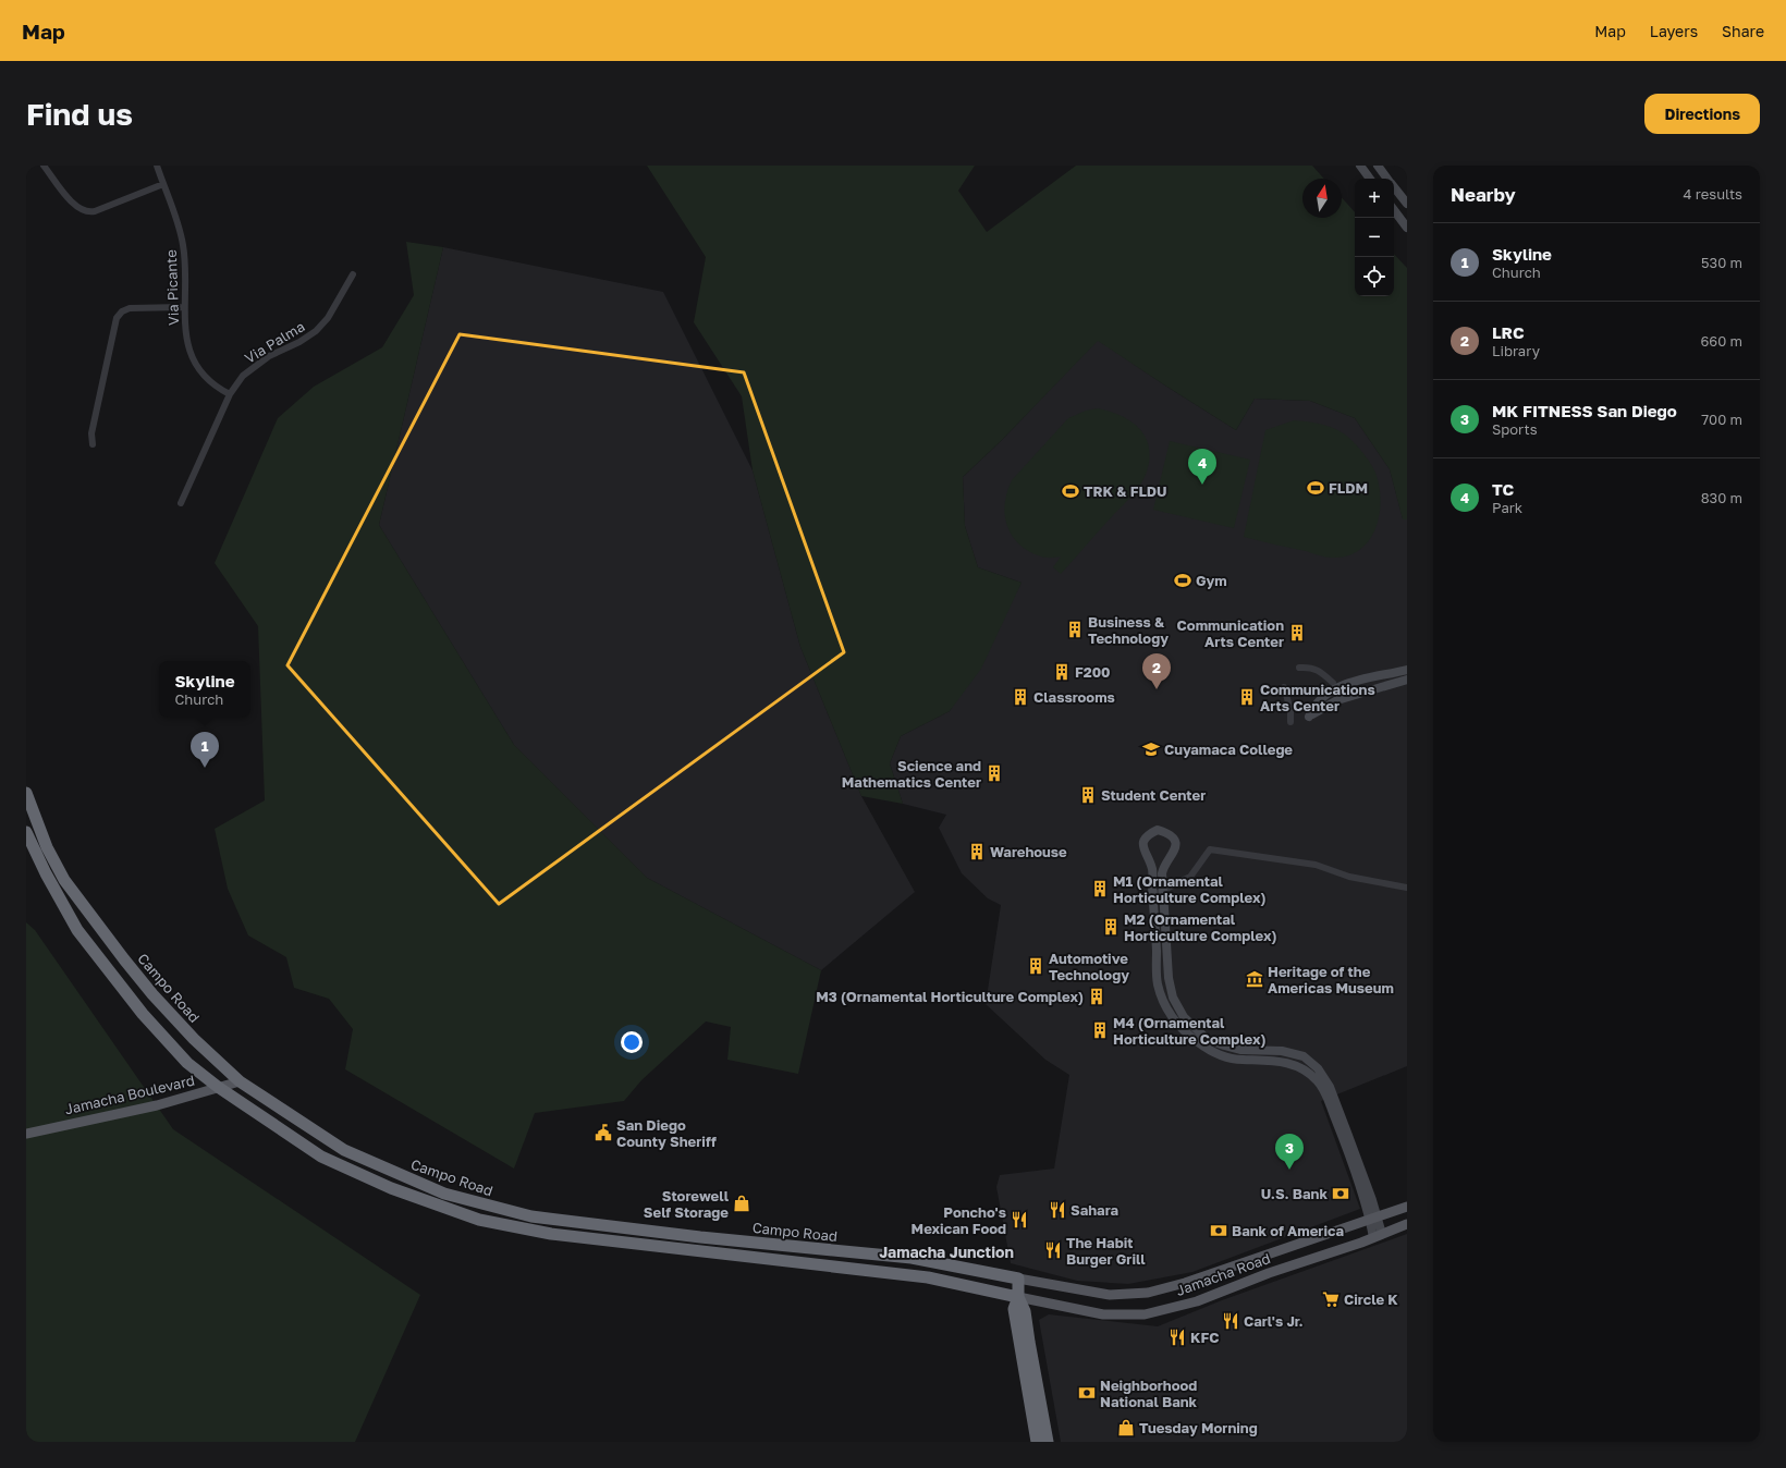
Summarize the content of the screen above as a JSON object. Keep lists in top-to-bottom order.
{
  "streets": {
    "highway": ["Campo Road"],
    "main road": ["Jamacha Boulevard", "Jamacha Road"],
    "street": ["Via Picante", "Via Palma"]
  },
  "crossings": [
    ["Via Picante", "Via Palma"],
    ["Campo Road", "Jamacha Boulevard"],
    ["Campo Road", "Jamacha Road"]
  ],
  "districts": ["Jamacha Junction"],
  "places": {
    "sports": ["FLDM", "TRK & FLDU", "Gym"],
    "building": [
      "Business & Technology",
      "Communication Arts Center",
      "F200",
      "Classrooms",
      "Communications Arts Center",
      "Science and Mathematics Center",
      "Student Center",
      "Warehouse",
      "M1 (Ornamental Horticulture Complex)",
      "M2 (Ornamental Horticulture Complex)",
      "Automotive Technology",
      "M3 (Ornamental Horticulture Complex)",
      "M4 (Ornamental Horticulture Complex)"
    ],
    "school or university": ["Cuyamaca College"],
    "museum": ["Heritage of the Americas Museum"],
    "public building": ["San Diego County Sheriff"],
    "bank": ["U.S. Bank", "Bank of America", "Neighborhood National Bank"],
    "shop": ["Storewell Self Storage", "Tuesday Morning"],
    "restaurant": [
      "Sahara",
      "Poncho's Mexican Food",
      "The Habit Burger Grill",
      "Carl's Jr.",
      "KFC"
    ],
    "supermarket": ["Circle K"]
  },
  "north": "top",
  "page": {
    "header": "Map",
    "nav": ["Map", "Layers", "Share"],
    "buttons": "Directions",
    "title": "Find us",
    "heading": ["Nearby", "4 results"],
    "map_buttons": ["+", "−"],
    "list": [
      {
        "mark": "1",
        "name": "Skyline",
        "note": "Church",
        "value": "530 m"
      },
      {
        "mark": "2",
        "name": "LRC",
        "note": "Library",
        "value": "660 m"
      },
      {
        "mark": "3",
        "name": "MK FITNESS San Diego",
        "note": "Sports",
        "value": "700 m"
      },
      {
        "mark": "4",
        "name": "TC",
        "note": "Park",
        "value": "830 m"
      }
    ],
    "pins": [
      "4",
      "2",
      "1",
      "3"
    ],
    "popup": ["Skyline", "Church"]
  }
}
